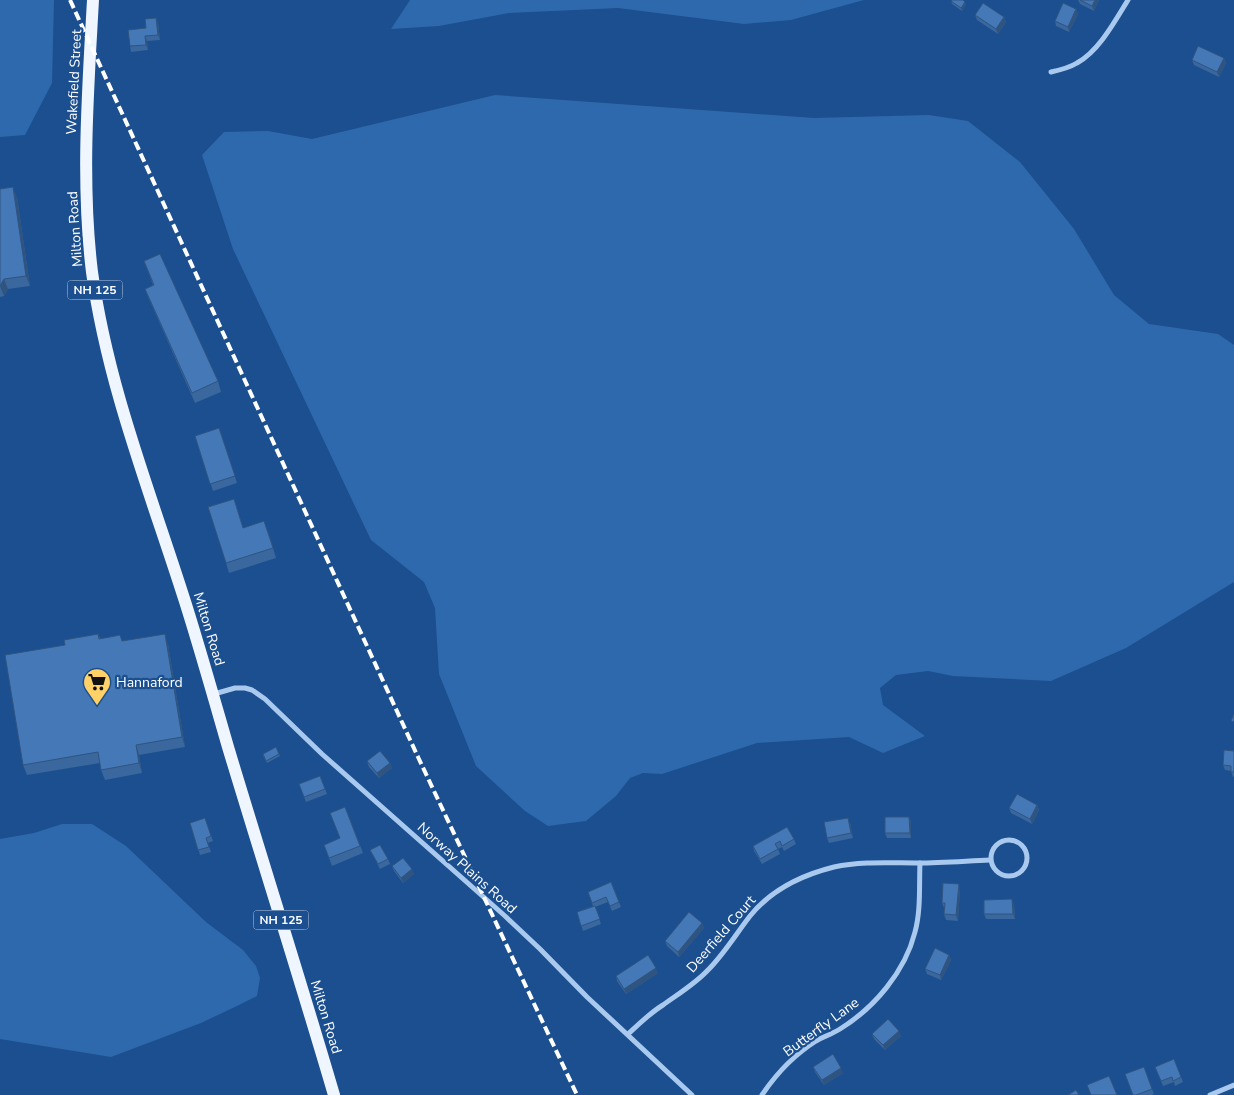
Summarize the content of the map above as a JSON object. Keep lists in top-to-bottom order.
{
  "streets": {
    "main road": ["Wakefield Street", "Milton Road", "NH 125"],
    "street": ["Norway Plains Road", "Deerfield Court", "Butterfly Lane"]
  },
  "crossings": [
    ["Wakefield Street", "Milton Road"],
    ["Milton Road", "Norway Plains Road"],
    ["Norway Plains Road", "Deerfield Court"],
    ["Deerfield Court", "Butterfly Lane"]
  ],
  "places": {
    "supermarket": ["Hannaford"]
  }
}
